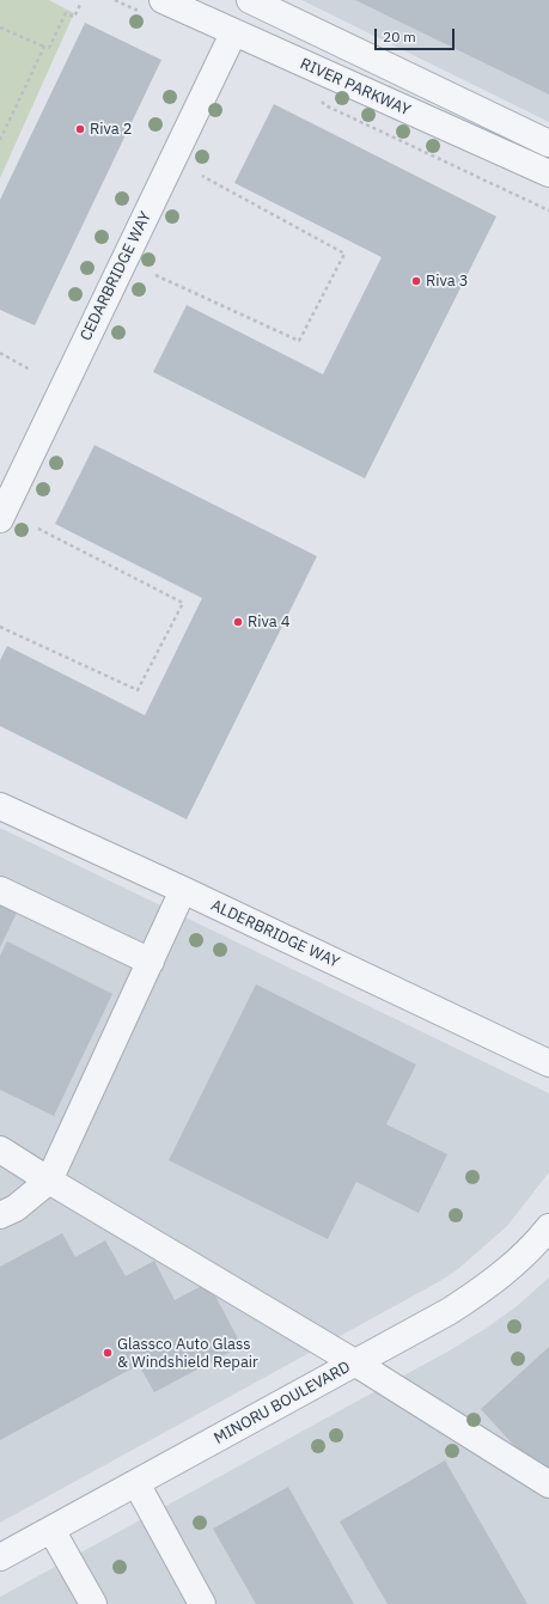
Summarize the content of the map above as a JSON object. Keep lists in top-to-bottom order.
{
  "streets": {
    "street": [
      "RIVER PARKWAY",
      "CEDARBRIDGE WAY",
      "ALDERBRIDGE WAY",
      "MINORU BOULEVARD"
    ]
  },
  "crossings": [
    ["RIVER PARKWAY", "CEDARBRIDGE WAY"]
  ],
  "places": [
    "Riva 2",
    "Riva 3",
    "Riva 4",
    "Glassco Auto Glass & Windshield Repair"
  ],
  "scale_bar": "20 m"
}
